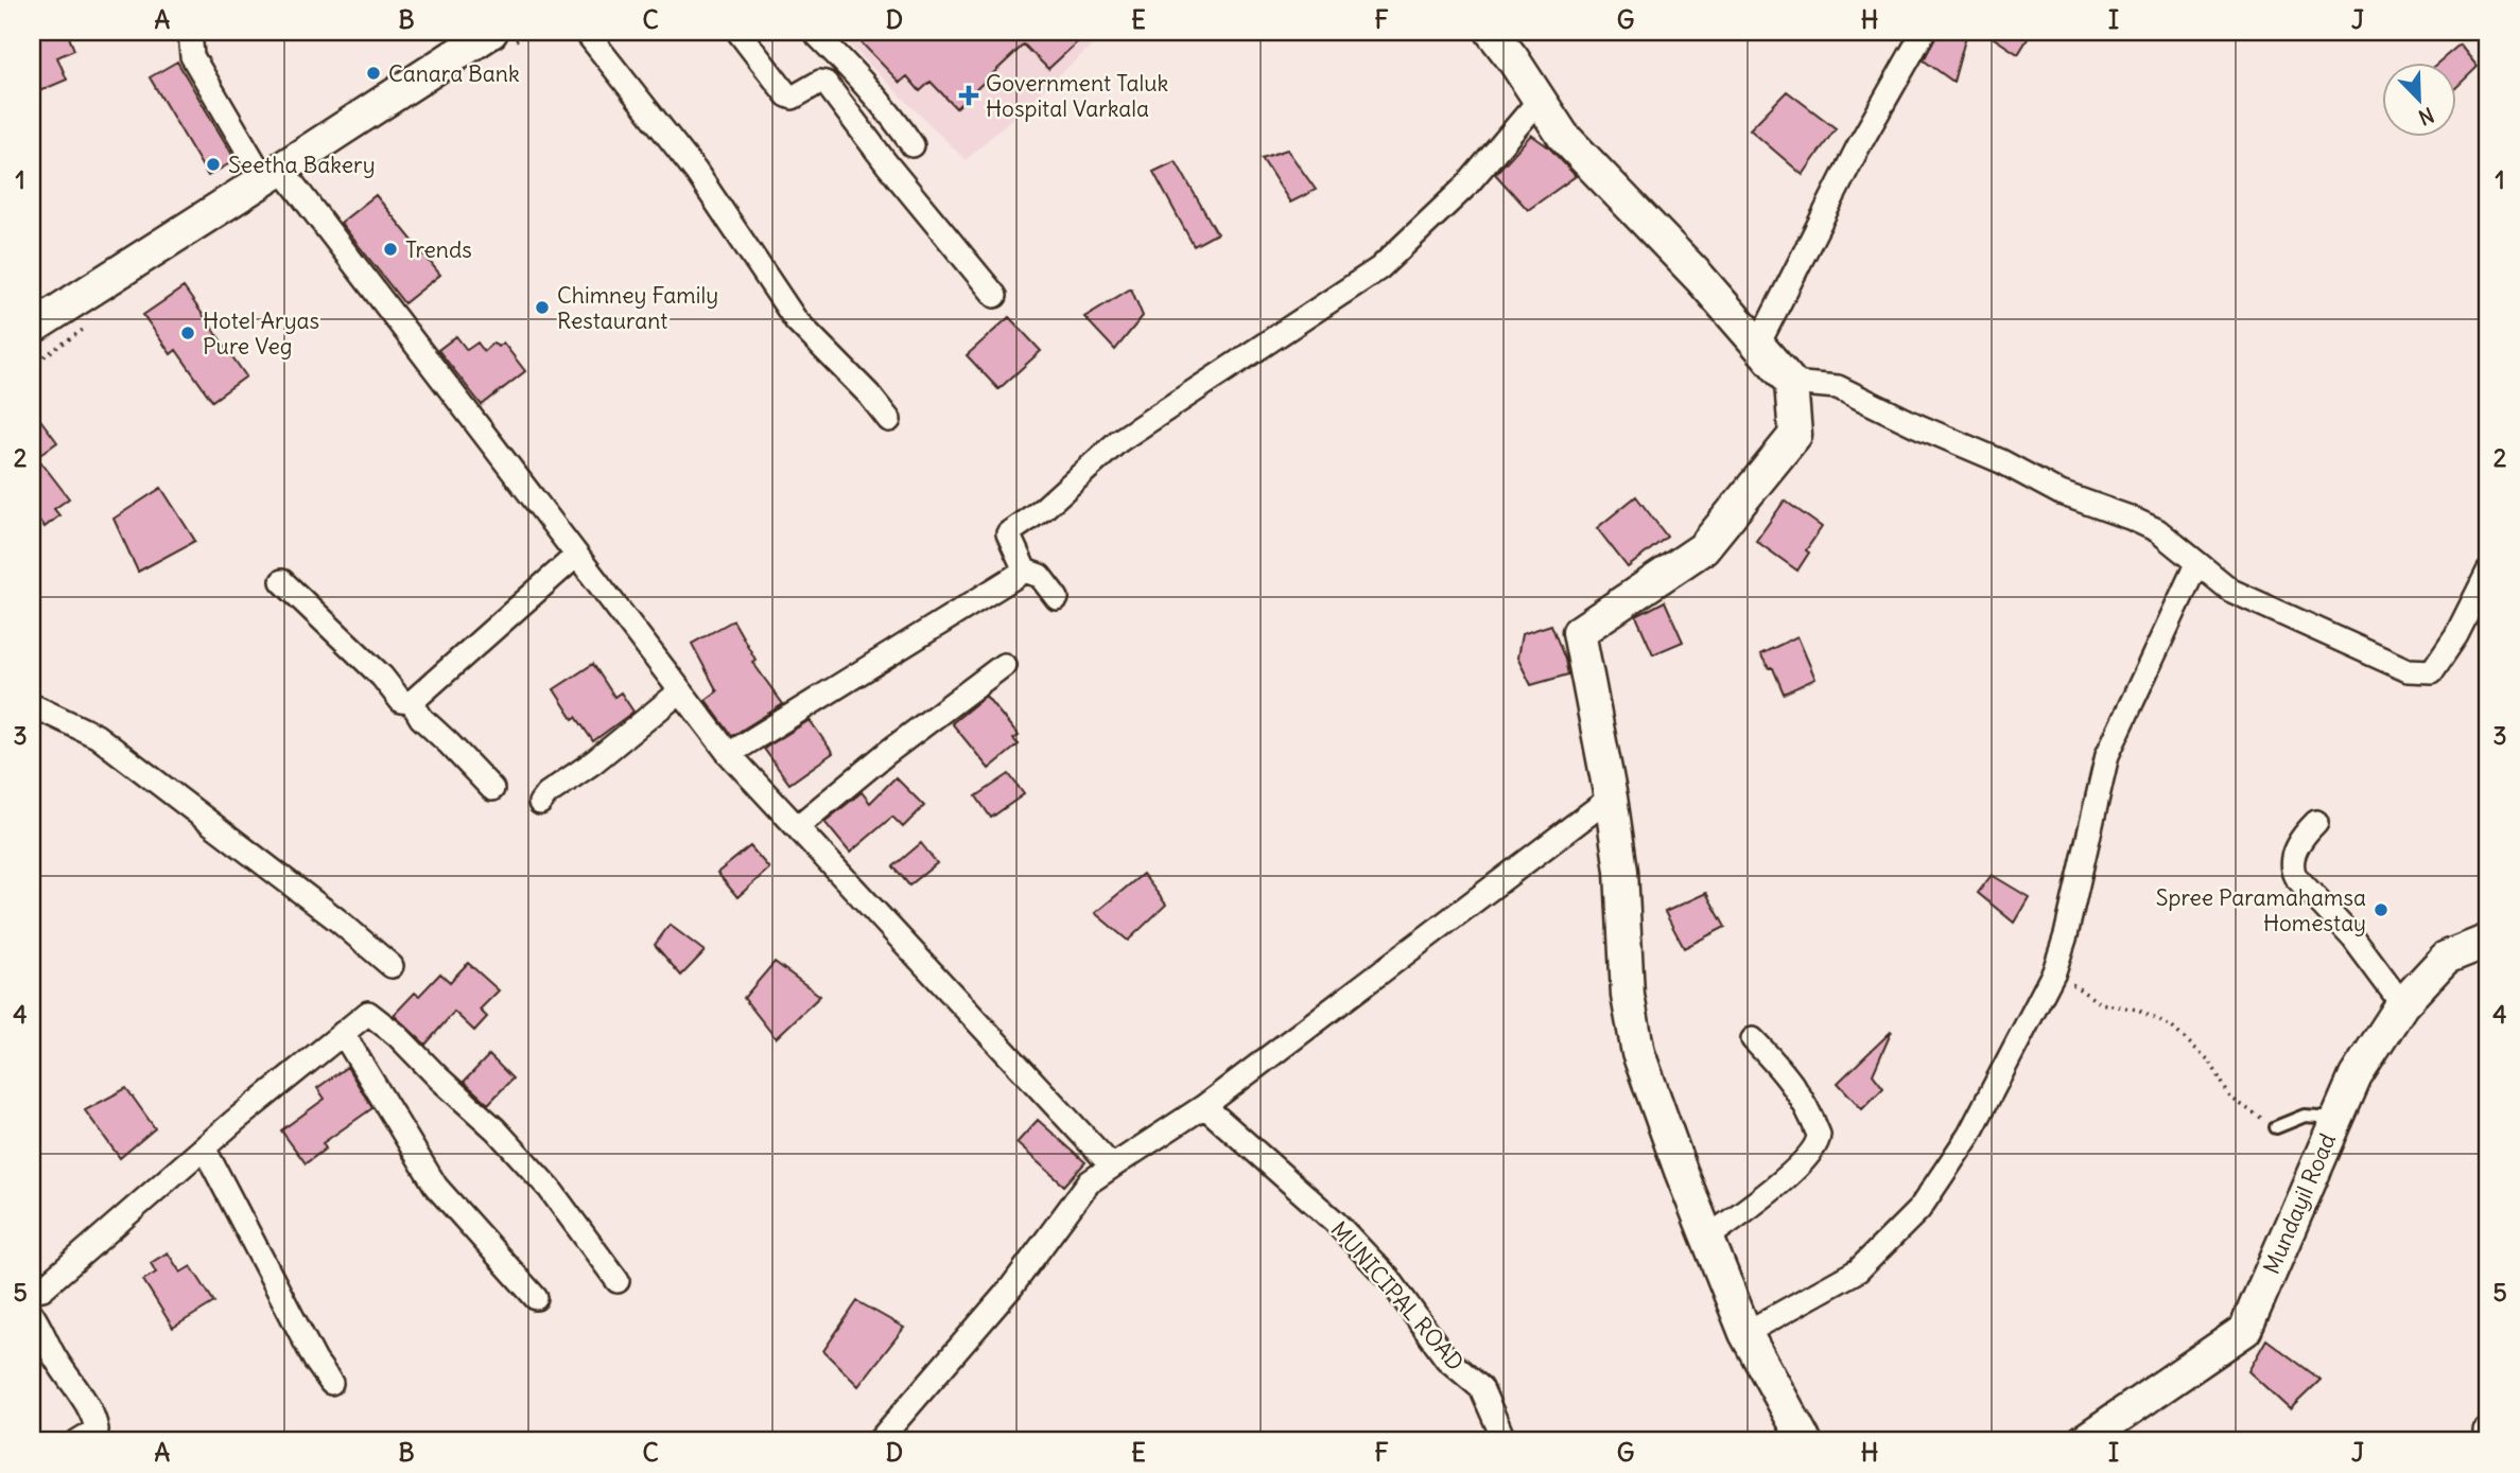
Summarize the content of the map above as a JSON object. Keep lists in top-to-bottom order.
{
  "streets": {
    "main road": ["Mundayil Road"],
    "street": ["MUNICIPAL ROAD"]
  },
  "places": {
    "other": [
      "Canara Bank",
      "Seetha Bakery",
      "Trends",
      "Chimney Family Restaurant",
      "Hotel Aryas Pure Veg",
      "Spree Paramahamsa Homestay"
    ],
    "health": ["Government Taluk Hospital Varkala"]
  },
  "north": "bottom right",
  "grid": {
    "columns": [
      "A",
      "B",
      "C",
      "D",
      "E",
      "F",
      "G",
      "H",
      "I",
      "J"
    ],
    "rows": [
      "1",
      "2",
      "3",
      "4",
      "5"
    ]
  }
}
